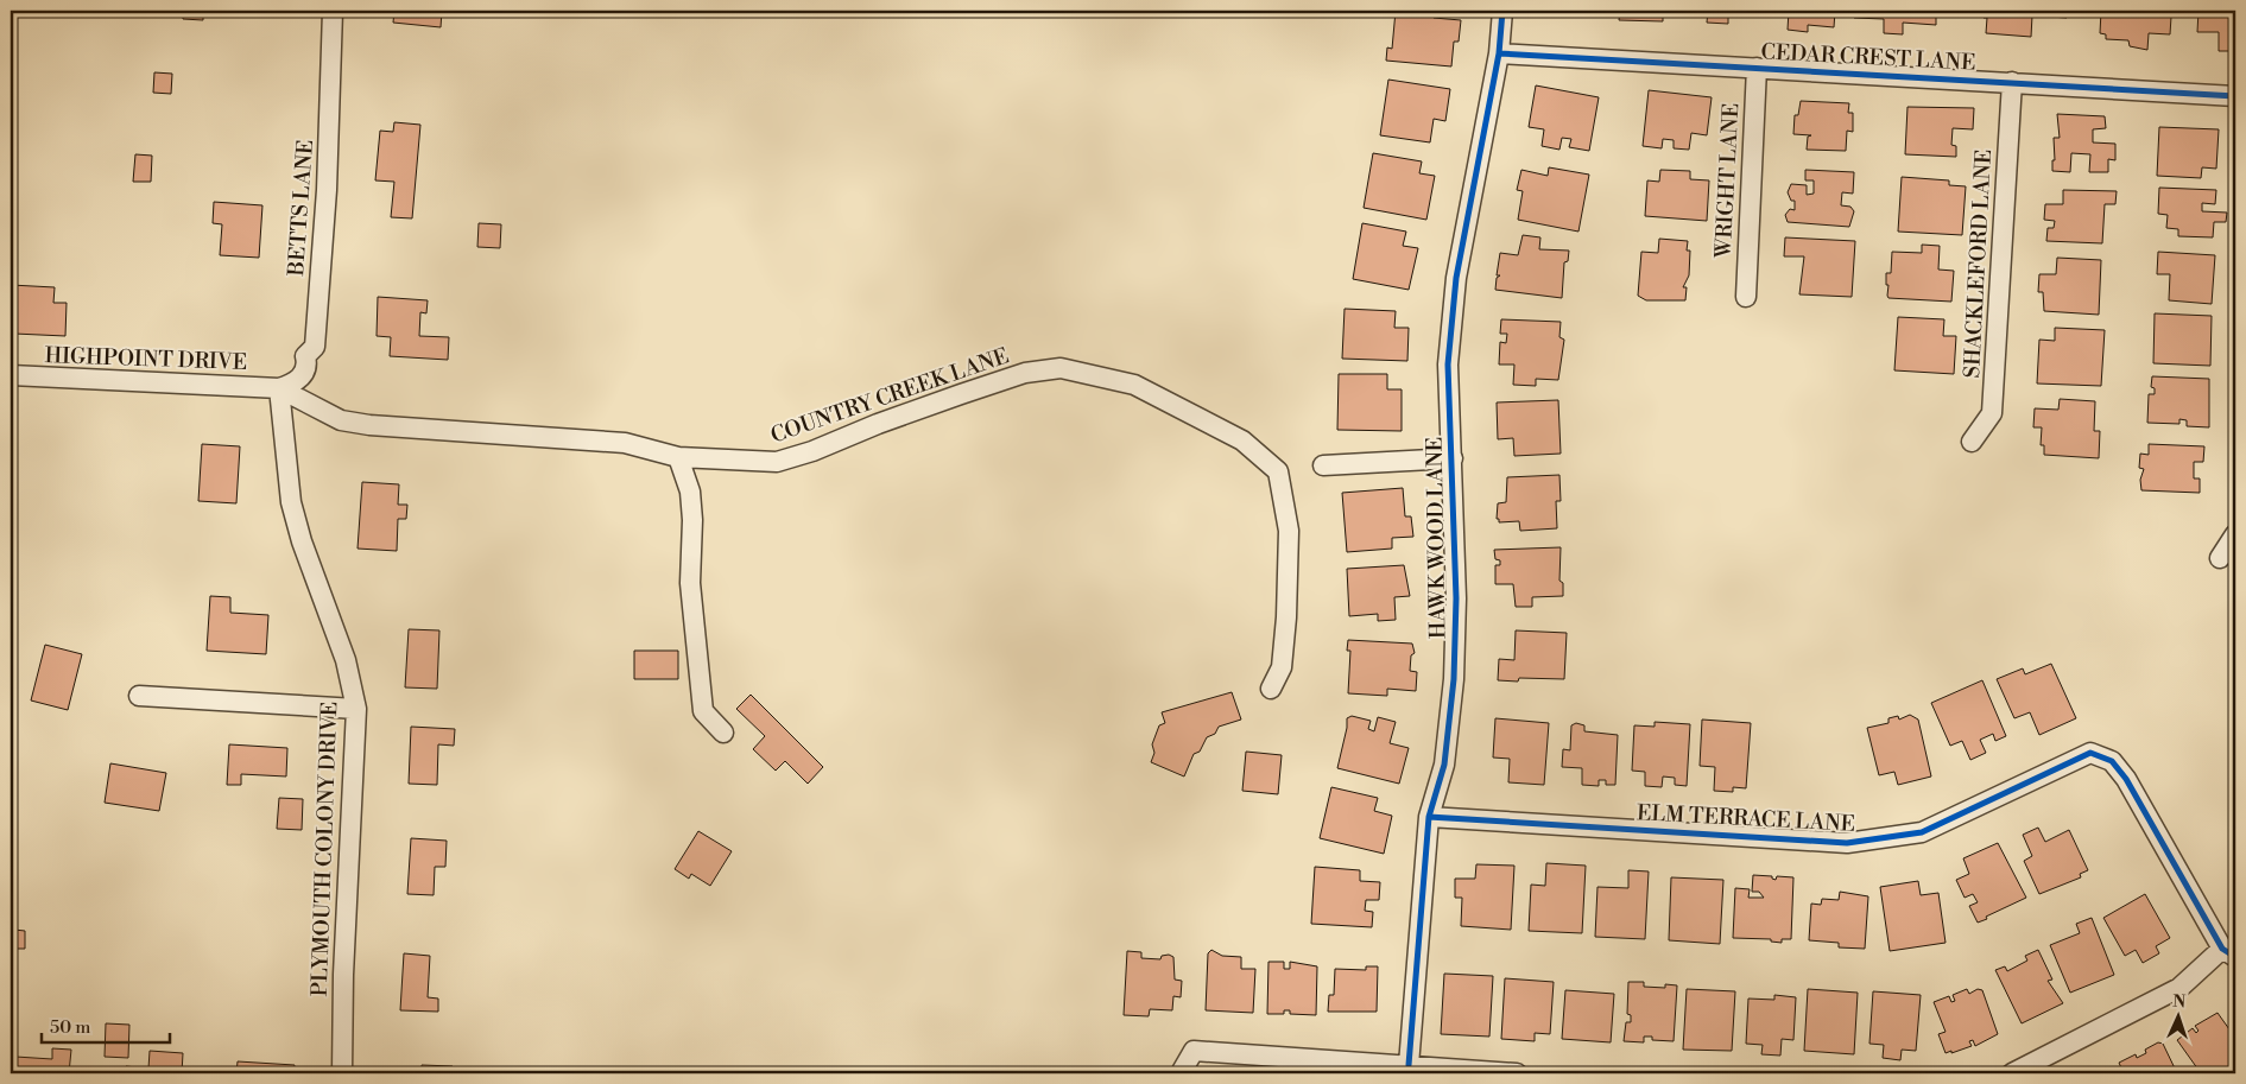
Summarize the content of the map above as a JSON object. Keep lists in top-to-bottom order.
{
  "streets": {
    "street": [
      "CEDAR CREST LANE",
      "WRIGHT LANE",
      "BETTS LANE",
      "SHACKLEFORD LANE",
      "HIGHPOINT DRIVE",
      "COUNTRY CREEK LANE",
      "HAWK WOOD LANE",
      "ELM TERRACE LANE",
      "PLYMOUTH COLONY DRIVE"
    ]
  },
  "crossings": [
    ["CEDAR CREST LANE", "WRIGHT LANE"],
    ["CEDAR CREST LANE", "SHACKLEFORD LANE"],
    ["CEDAR CREST LANE", "HAWK WOOD LANE"],
    ["BETTS LANE", "HIGHPOINT DRIVE"],
    ["BETTS LANE", "COUNTRY CREEK LANE"],
    ["BETTS LANE", "PLYMOUTH COLONY DRIVE"],
    ["HIGHPOINT DRIVE", "COUNTRY CREEK LANE"],
    ["HIGHPOINT DRIVE", "PLYMOUTH COLONY DRIVE"],
    ["COUNTRY CREEK LANE", "PLYMOUTH COLONY DRIVE"],
    ["HAWK WOOD LANE", "ELM TERRACE LANE"]
  ],
  "scale_bar": "50 m",
  "north": "top"
}
